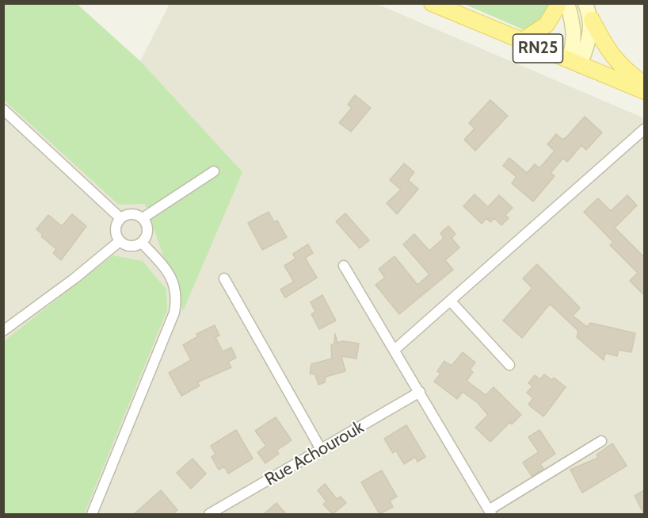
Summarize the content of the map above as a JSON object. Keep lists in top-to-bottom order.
{
  "streets": {
    "main road": ["RN25"],
    "street": ["Rue Achourouk"]
  }
}
